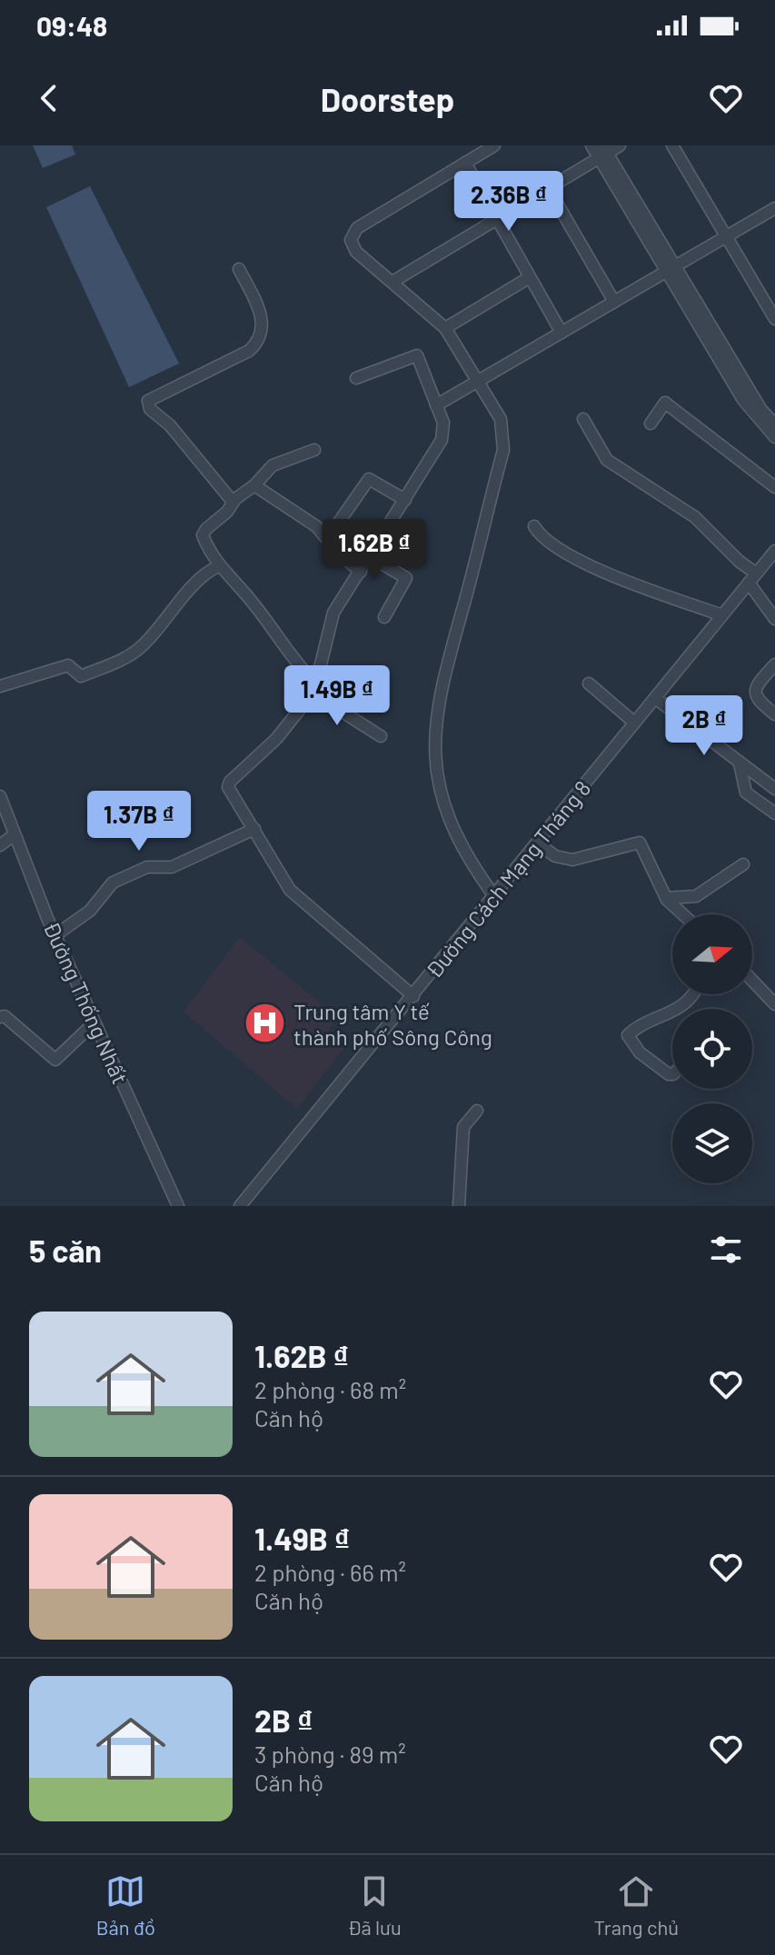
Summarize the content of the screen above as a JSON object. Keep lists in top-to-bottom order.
{
  "streets": {
    "street": ["Đường Cách Mạng Tháng 8", "Đường Thống Nhất"]
  },
  "places": {
    "hospital": ["Trung tâm Y tế thành phố Sông Công"]
  },
  "north": "right",
  "page": {
    "status": "09:48",
    "header": "Doorstep",
    "price": [
      "2.36B ₫",
      "1.62B ₫",
      "1.49B ₫",
      "2B ₫",
      "1.37B ₫"
    ],
    "heading": "5 căn",
    "list": [
      {
        "name": "1.62B ₫",
        "note": "2 phòng · 68 m² · Căn hộ"
      },
      {
        "name": "1.49B ₫",
        "note": "2 phòng · 66 m² · Căn hộ"
      },
      {
        "name": "2B ₫",
        "note": "3 phòng · 89 m² · Căn hộ"
      }
    ],
    "tabs": ["Bản đồ", "Đã lưu", "Trang chủ"]
  }
}
